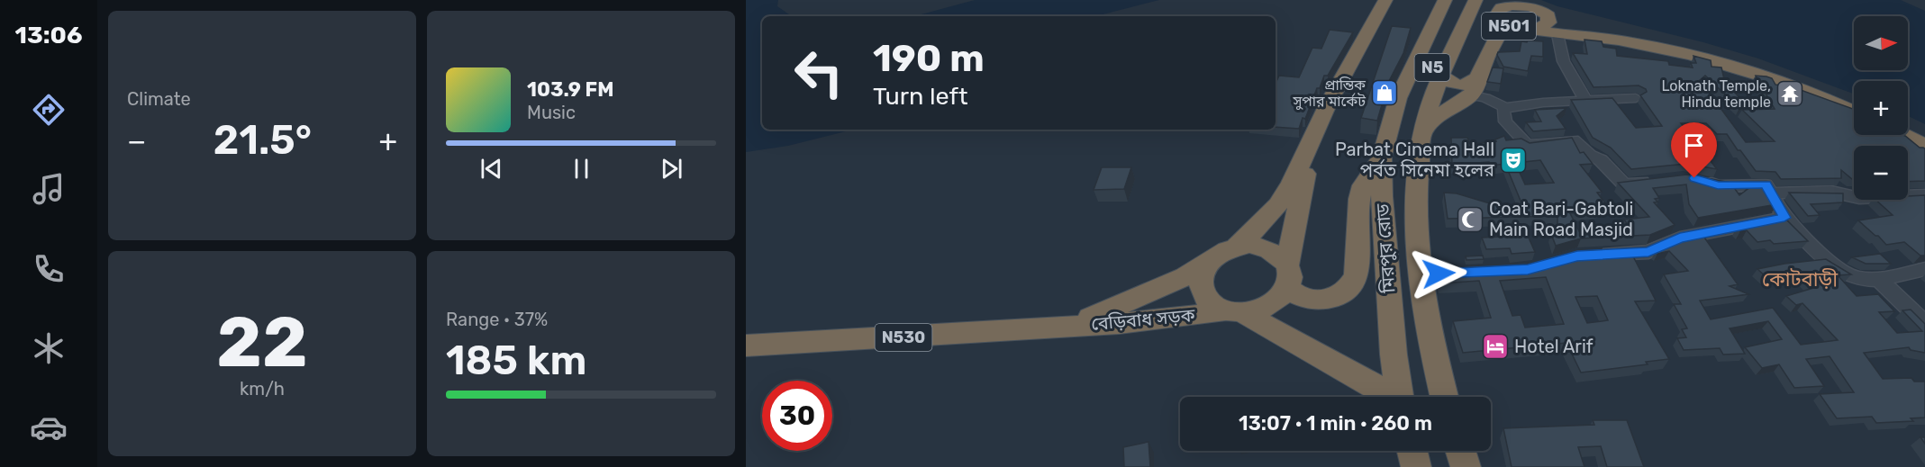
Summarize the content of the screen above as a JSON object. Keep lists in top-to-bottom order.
{
  "streets": {
    "highway": [
      "N501",
      "N5",
      "মিরপুর রোড",
      "বেড়িবাধ সড়ক",
      "N530"
    ]
  },
  "crossings": [
    ["N5", "মিরপুর রোড"]
  ],
  "districts": ["কোটবাড়ী"],
  "places": {
    "shop": ["প্রান্তিক সুপার মার্কেট"],
    "temple": ["Loknath Temple, Hindu temple"],
    "theatre": ["Parbat Cinema Hall পর্বত সিনেমা হলের"],
    "mosque": ["Coat Bari-Gabtoli Main Road Masjid"],
    "hotel": ["Hotel Arif"]
  },
  "north": "right",
  "page": {
    "tabs": "13:06",
    "tile": [
      "Climate",
      ["22", "km/h"],
      ["Range · 37%", "185 km"]
    ],
    "map_buttons": ["+", "−"],
    "turn": ["190 m", "Turn left"],
    "song": ["103.9 FM", "Music"],
    "heat": ["−", "21.5°", "+"],
    "limit": "30",
    "trip": "13:07 · 1 min · 260 m"
  }
}
